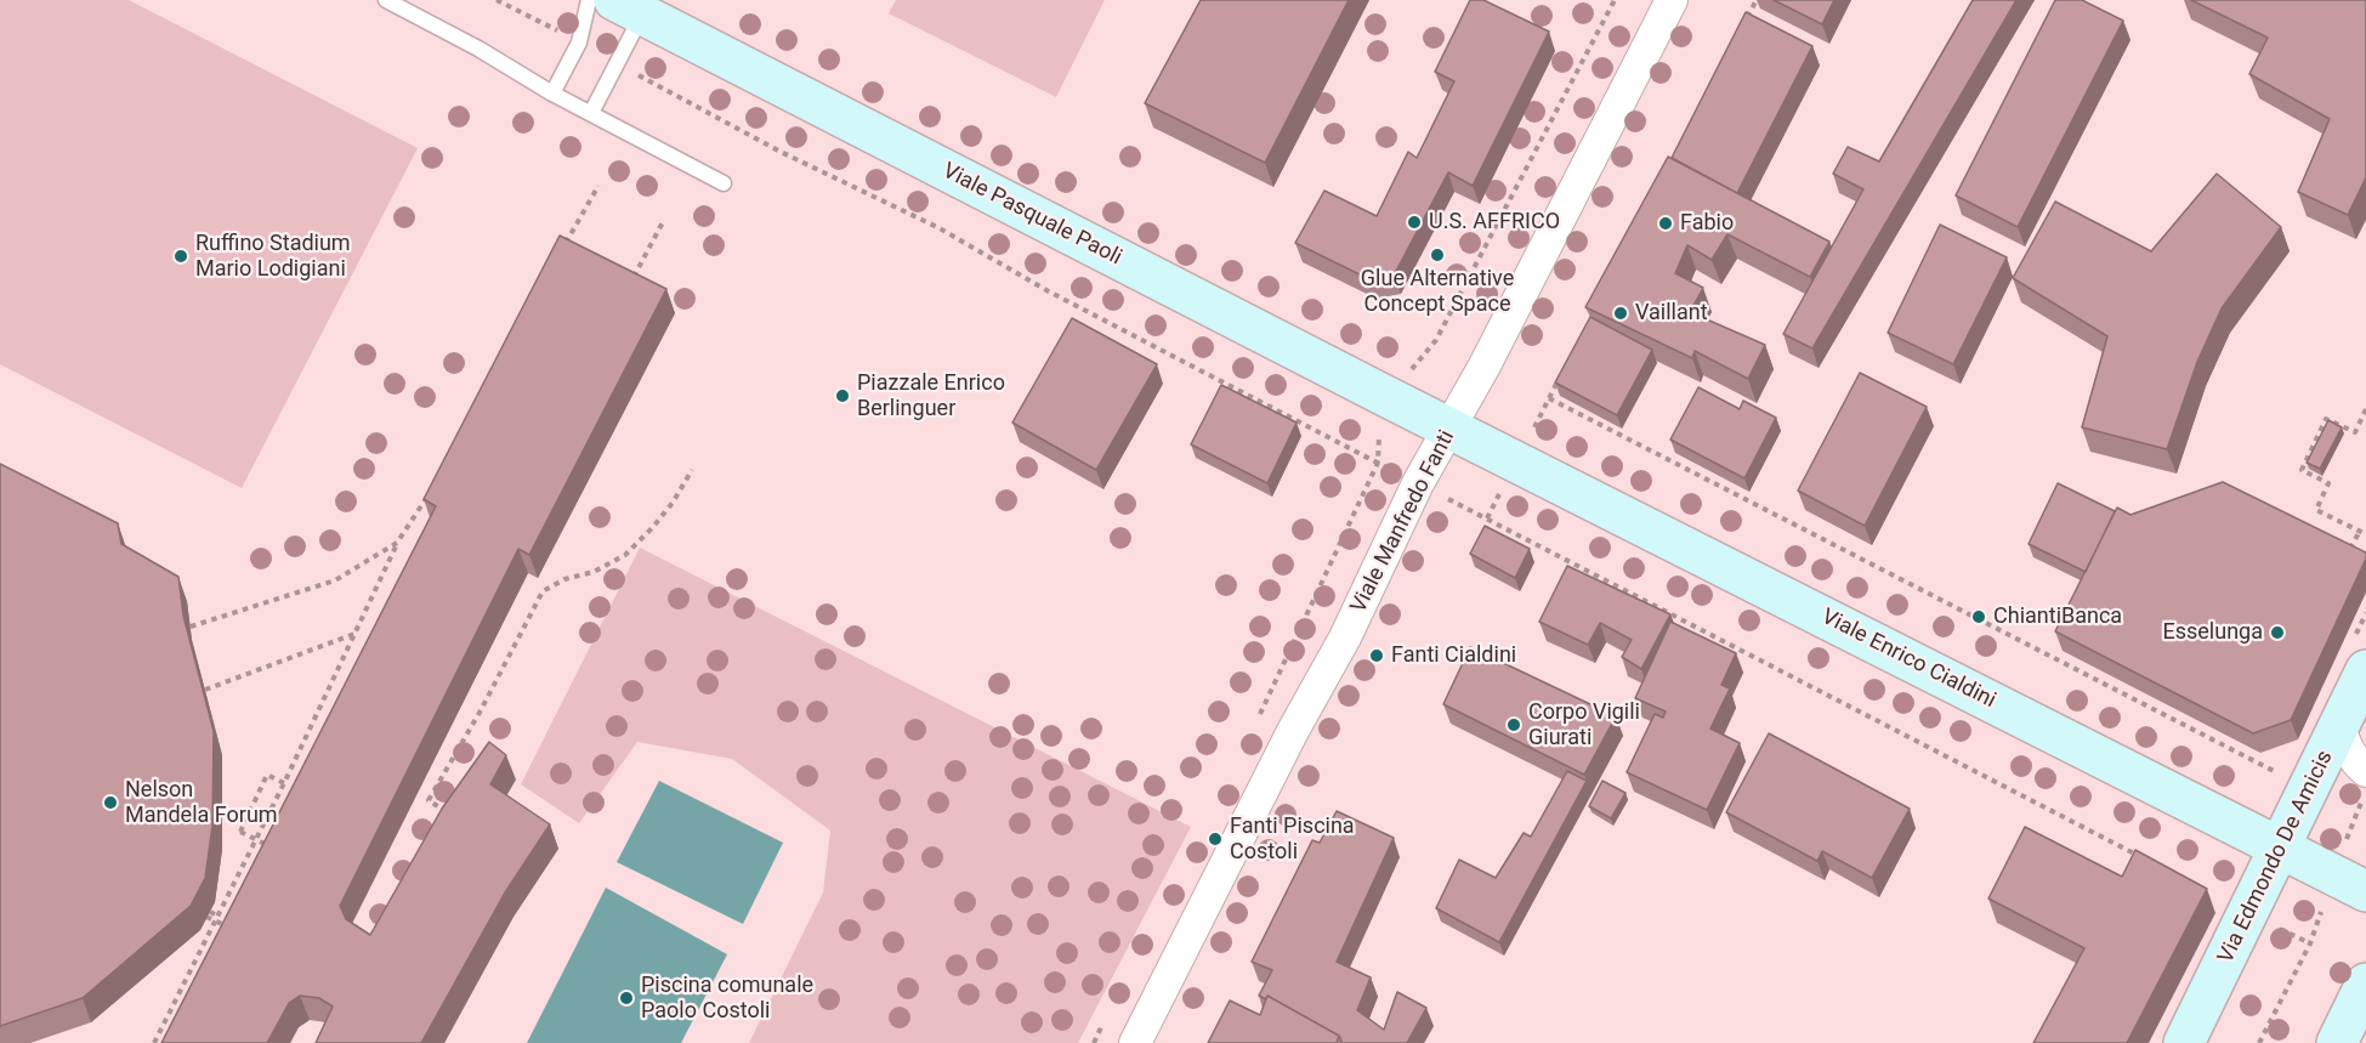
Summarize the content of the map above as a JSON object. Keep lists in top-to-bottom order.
{
  "streets": {
    "street": [
      "Viale Pasquale Paoli",
      "Viale Manfredo Fanti",
      "Viale Enrico Cialdini",
      "Via Edmondo De Amicis"
    ]
  },
  "crossings": [
    ["Viale Pasquale Paoli", "Viale Manfredo Fanti"],
    ["Viale Pasquale Paoli", "Viale Enrico Cialdini"],
    ["Viale Manfredo Fanti", "Viale Enrico Cialdini"],
    ["Viale Enrico Cialdini", "Via Edmondo De Amicis"]
  ],
  "places": [
    "U.S. AFFRICO",
    "Fabio",
    "Glue Alternative Concept Space",
    "Ruffino Stadium Mario Lodigiani",
    "Vaillant",
    "Piazzale Enrico Berlinguer",
    "ChiantiBanca",
    "Esselunga",
    "Fanti Cialdini",
    "Corpo Vigili Giurati",
    "Nelson Mandela Forum",
    "Fanti Piscina Costoli",
    "Piscina comunale Paolo Costoli"
  ]
}
